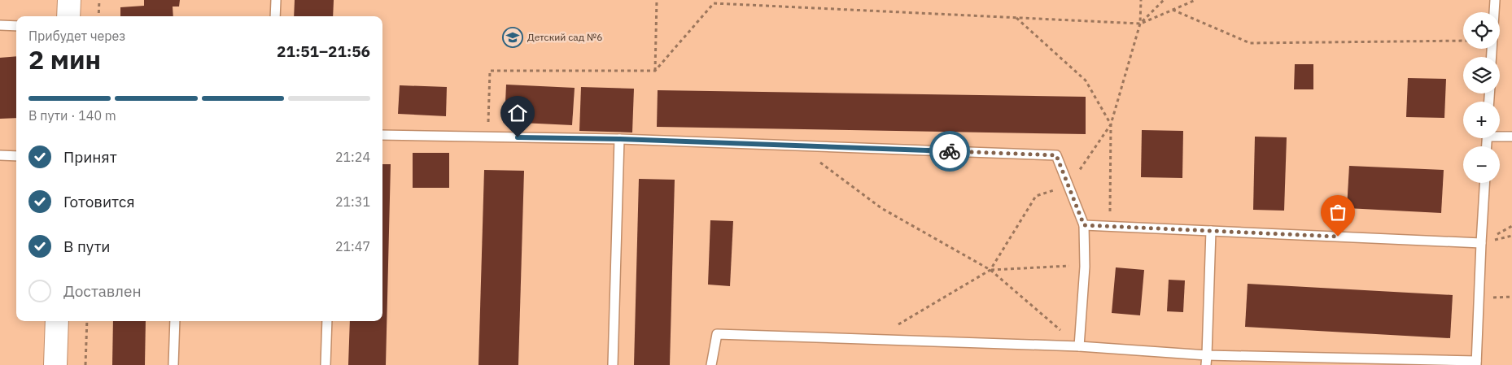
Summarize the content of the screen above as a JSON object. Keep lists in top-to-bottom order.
{
  "places": {
    "school or university": ["Детский сад №6"]
  },
  "page": {
    "map_buttons": ["+", "−"],
    "heading": ["2 мин", "Прибудет через", "21:51–21:56"],
    "bar": "В пути · 140 m",
    "list": [
      ["Принят", "21:24"],
      ["Готовится", "21:31"],
      ["В пути", "21:47"],
      "Доставлен"
    ]
  }
}
